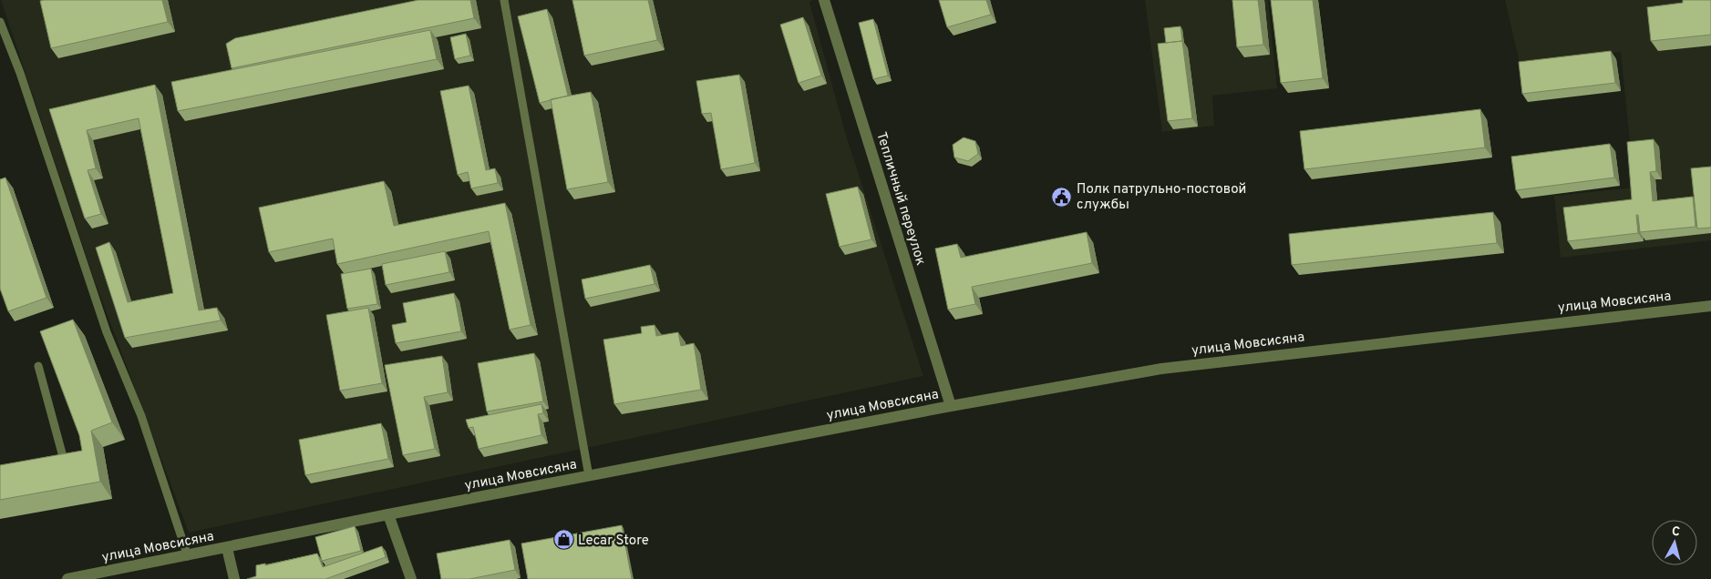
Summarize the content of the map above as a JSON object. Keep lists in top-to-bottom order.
{
  "streets": {
    "street": ["Тепличный переулок", "улица Мовсисяна"]
  },
  "crossings": [
    ["Тепличный переулок", "улица Мовсисяна"]
  ],
  "places": {
    "public building": ["Полк патрульно-постовой службы"],
    "shop": ["Lecar Store"]
  },
  "north": "top"
}
